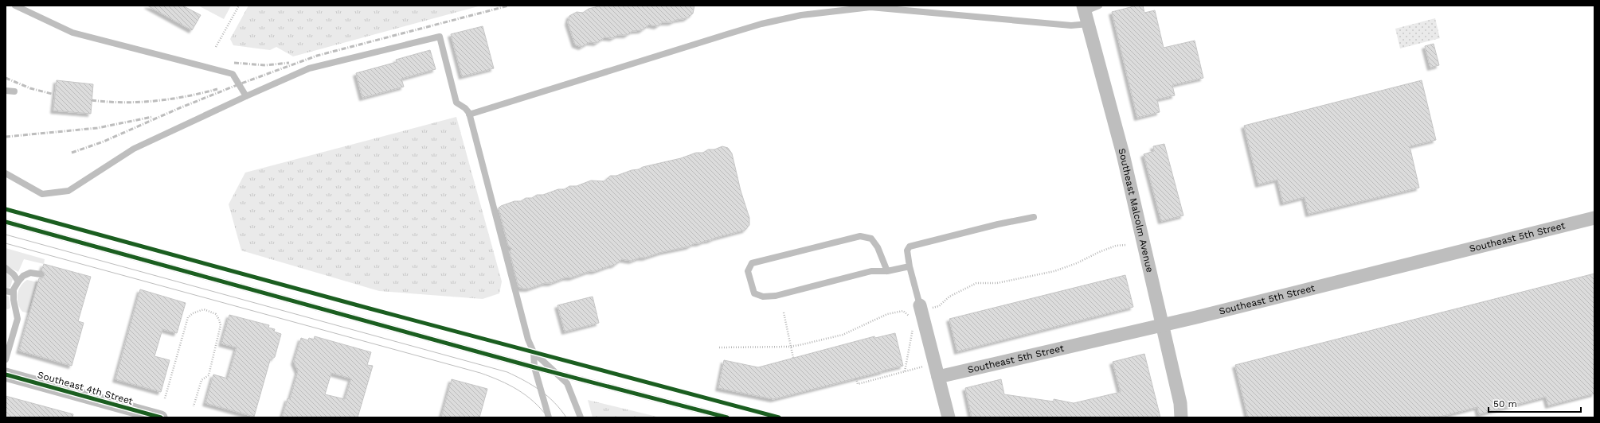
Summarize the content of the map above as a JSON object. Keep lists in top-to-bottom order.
{
  "streets": {
    "street": ["Southeast Malcolm Avenue", "Southeast 5th Street", "Southeast 4th Street"]
  },
  "crossings": [
    ["Southeast Malcolm Avenue", "Southeast 5th Street"]
  ],
  "scale_bar": "50 m"
}
